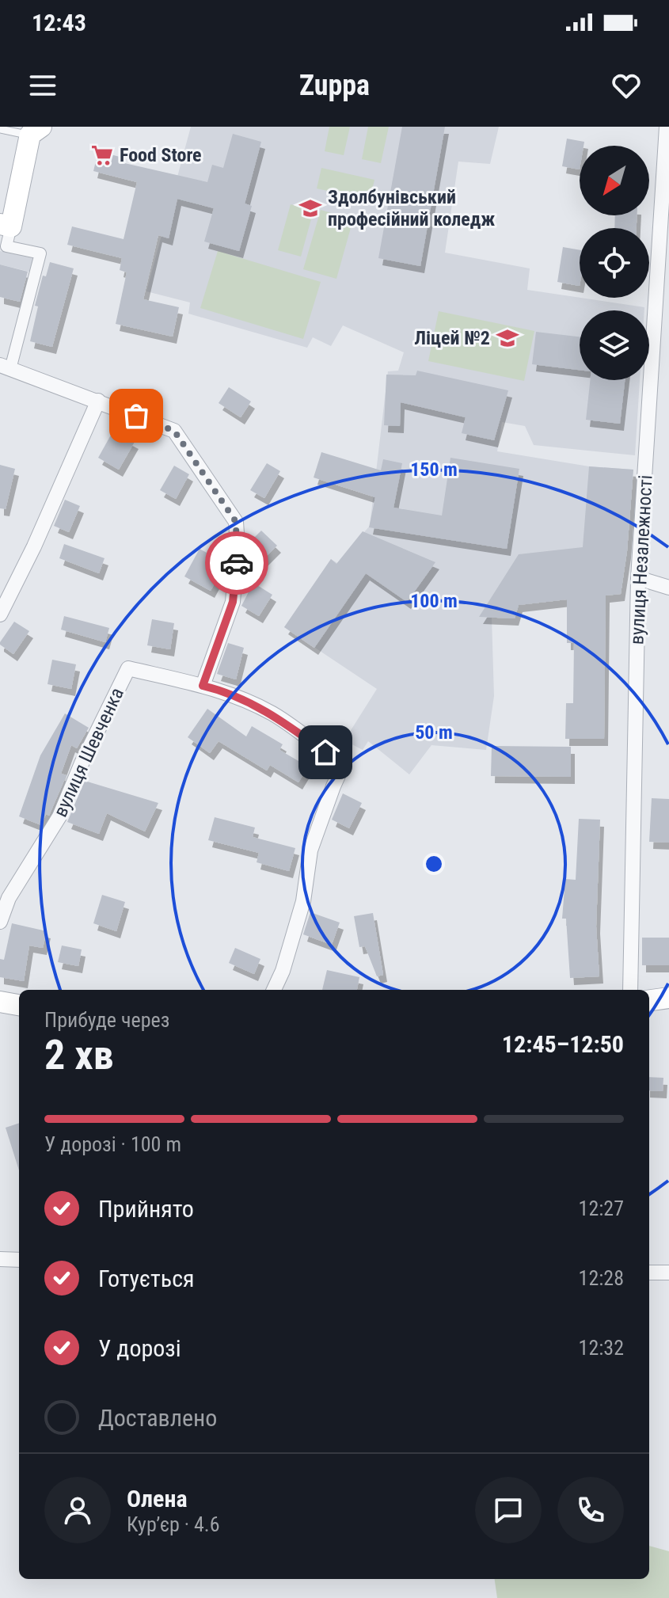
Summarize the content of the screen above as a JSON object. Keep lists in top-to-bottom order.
{
  "streets": {
    "street": ["вулиця Незалежності", "вулиця Шевченка"]
  },
  "places": {
    "supermarket": ["Food Store"],
    "school or university": ["Здолбунівський професійний коледж", "Ліцей №2"]
  },
  "north": "bottom left",
  "page": {
    "status": "12:43",
    "header": "Zuppa",
    "heading": ["2 хв", "Прибуде через", "12:45–12:50"],
    "panel": ["Олена", "Кур’єр · 4.6"],
    "bar": "У дорозі · 100 m",
    "list": [
      ["Прийнято", "12:27"],
      ["Готується", "12:28"],
      ["У дорозі", "12:32"],
      "Доставлено"
    ]
  },
  "rings": ["150 m", "100 m", "50 m"]
}
